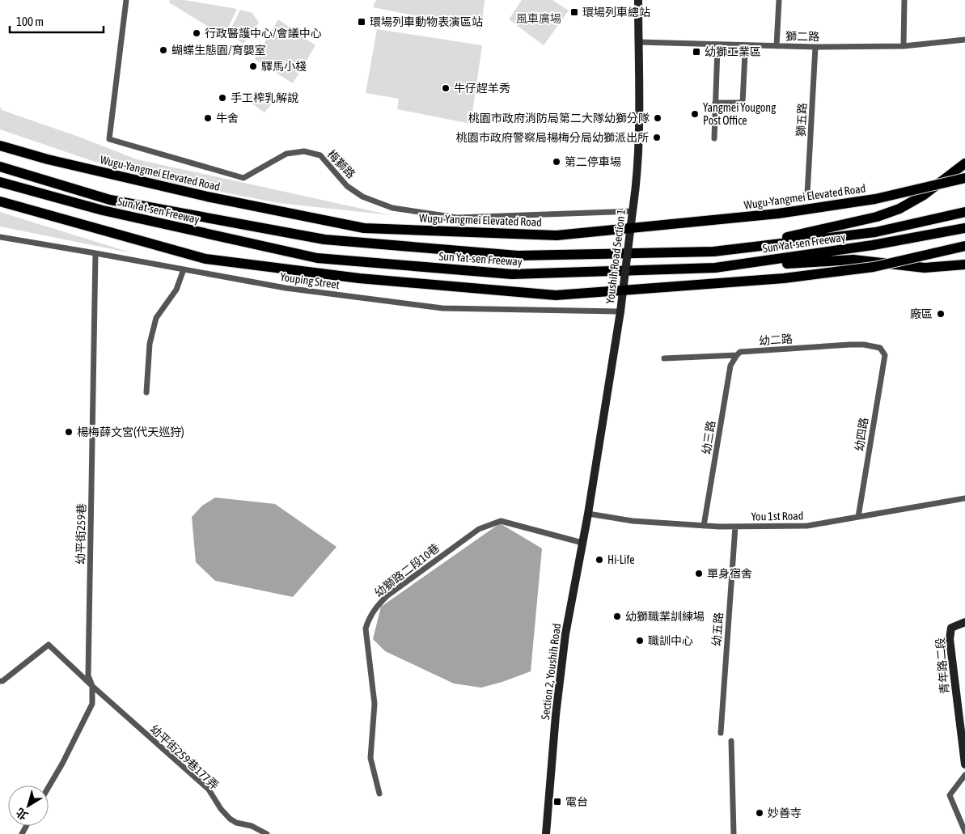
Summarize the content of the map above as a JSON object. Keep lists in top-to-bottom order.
{
  "streets": {
    "highway": ["Wugu-Yangmei Elevated Road", "Sun Yat-sen Freeway"],
    "street": [
      "獅二路",
      "獅五路",
      "梅獅路",
      "Youshih Road Section 1",
      "Youping Street",
      "幼二路",
      "幼四路",
      "幼三路",
      "You 1st Road",
      "幼平街259巷",
      "幼獅路二段10巷",
      "幼五路",
      "青年路二段",
      "Section 2, Youshih Road",
      "幼平街259巷177弄"
    ]
  },
  "crossings": [
    ["獅二路", "獅五路"],
    ["獅二路", "Youshih Road Section 1"],
    ["梅獅路", "Youshih Road Section 1"],
    ["Youshih Road Section 1", "Youping Street"],
    ["Youshih Road Section 1", "You 1st Road"],
    ["Youshih Road Section 1", "Section 2, Youshih Road"],
    ["Youping Street", "幼平街259巷"],
    ["幼二路", "幼四路"],
    ["幼二路", "幼三路"],
    ["幼四路", "You 1st Road"],
    ["幼三路", "You 1st Road"],
    ["You 1st Road", "幼五路"],
    ["You 1st Road", "Section 2, Youshih Road"],
    ["幼平街259巷", "幼平街259巷177弄"],
    ["幼獅路二段10巷", "Section 2, Youshih Road"]
  ],
  "parks": ["風車廣場"],
  "places": {
    "transit": [
      "環場列車總站",
      "環場列車動物表演區站",
      "幼獅工業區",
      "電台"
    ],
    "other": [
      "行政醫護中心/會議中心",
      "蝴蝶生態園/育嬰室",
      "驛馬小棧",
      "牛仔趕羊秀",
      "手工榨乳解說",
      "Yangmei Yougong Post Office",
      "牛舍",
      "桃園市政府消防局第二大隊幼獅分隊",
      "桃園市政府警察局楊梅分局幼獅派出所",
      "第二停車場",
      "廠區",
      "楊梅薛文宮(代天巡狩)",
      "Hi-Life",
      "單身宿舍",
      "幼獅職業訓練場",
      "職訓中心",
      "妙善寺"
    ]
  },
  "scale_bar": "100 m",
  "north": "bottom left"
}
